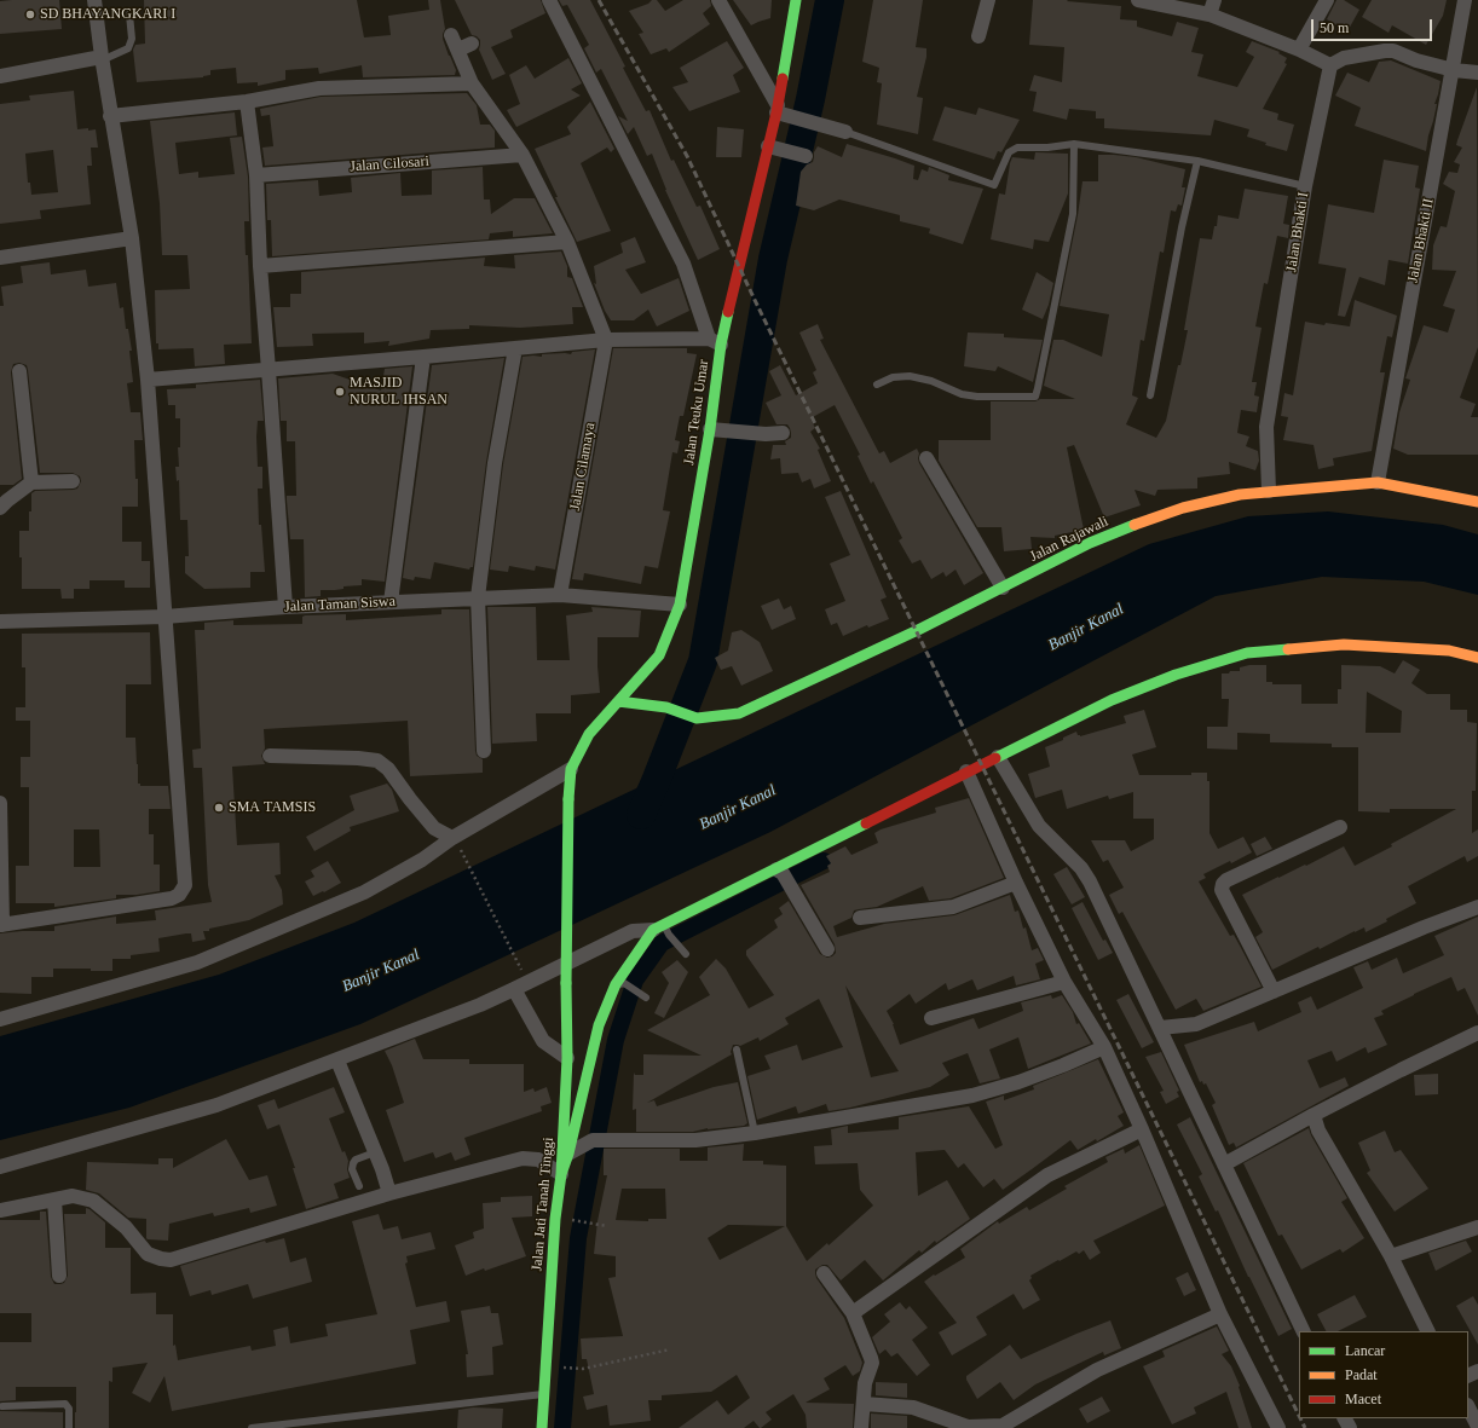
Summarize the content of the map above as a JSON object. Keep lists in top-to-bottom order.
{
  "streets": {
    "street": [
      "Jalan Cilosari",
      "Jalan Bhakti I",
      "Jalan Bhakti II",
      "Jalan Teuku Umar",
      "Jalan Cilamaya",
      "Jalan Rajawali",
      "Jalan Taman Siswa",
      "Jalan Jati Tanah Tinggi"
    ]
  },
  "crossings": [
    ["Jalan Bhakti I", "Jalan Rajawali"],
    ["Jalan Bhakti II", "Jalan Rajawali"],
    ["Jalan Teuku Umar", "Jalan Rajawali"],
    ["Jalan Teuku Umar", "Jalan Taman Siswa"],
    ["Jalan Teuku Umar", "Jalan Jati Tanah Tinggi"],
    ["Jalan Cilamaya", "Jalan Taman Siswa"]
  ],
  "water": ["Banjir Kanal"],
  "places": ["SD BHAYANGKARI I", "MASJID NURUL IHSAN", "SMA TAMSIS"],
  "legend": ["Lancar", "Padat", "Macet"],
  "scale_bar": "50 m"
}
